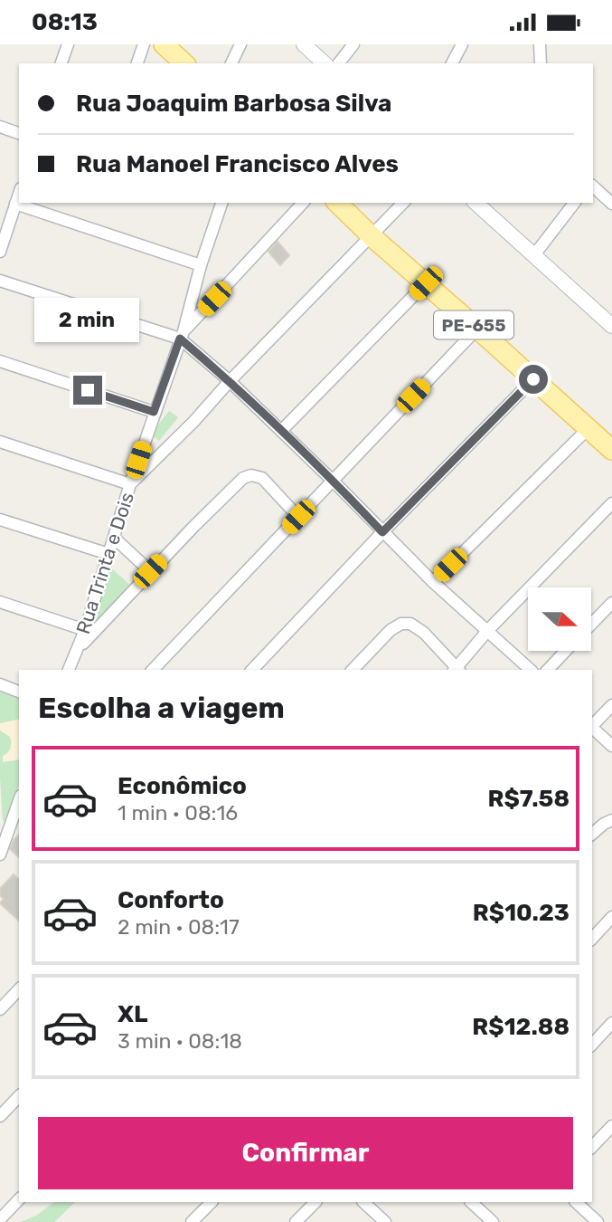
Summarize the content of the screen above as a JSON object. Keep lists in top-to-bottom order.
{
  "streets": {
    "main road": ["PE-655"],
    "street": ["Rua Trinta e Dois"]
  },
  "north": "right",
  "page": {
    "status": "08:13",
    "banner": ["Rua Joaquim Barbosa Silva", "Rua Manoel Francisco Alves"],
    "bubble": "2 min",
    "heading": "Escolha a viagem",
    "list": [
      {
        "name": "Econômico",
        "note": "1 min · 08:16",
        "value": "R$7.58"
      },
      {
        "name": "Conforto",
        "note": "2 min · 08:17",
        "value": "R$10.23"
      },
      {
        "name": "XL",
        "note": "3 min · 08:18",
        "value": "R$12.88"
      }
    ],
    "buttons": "Confirmar"
  }
}
